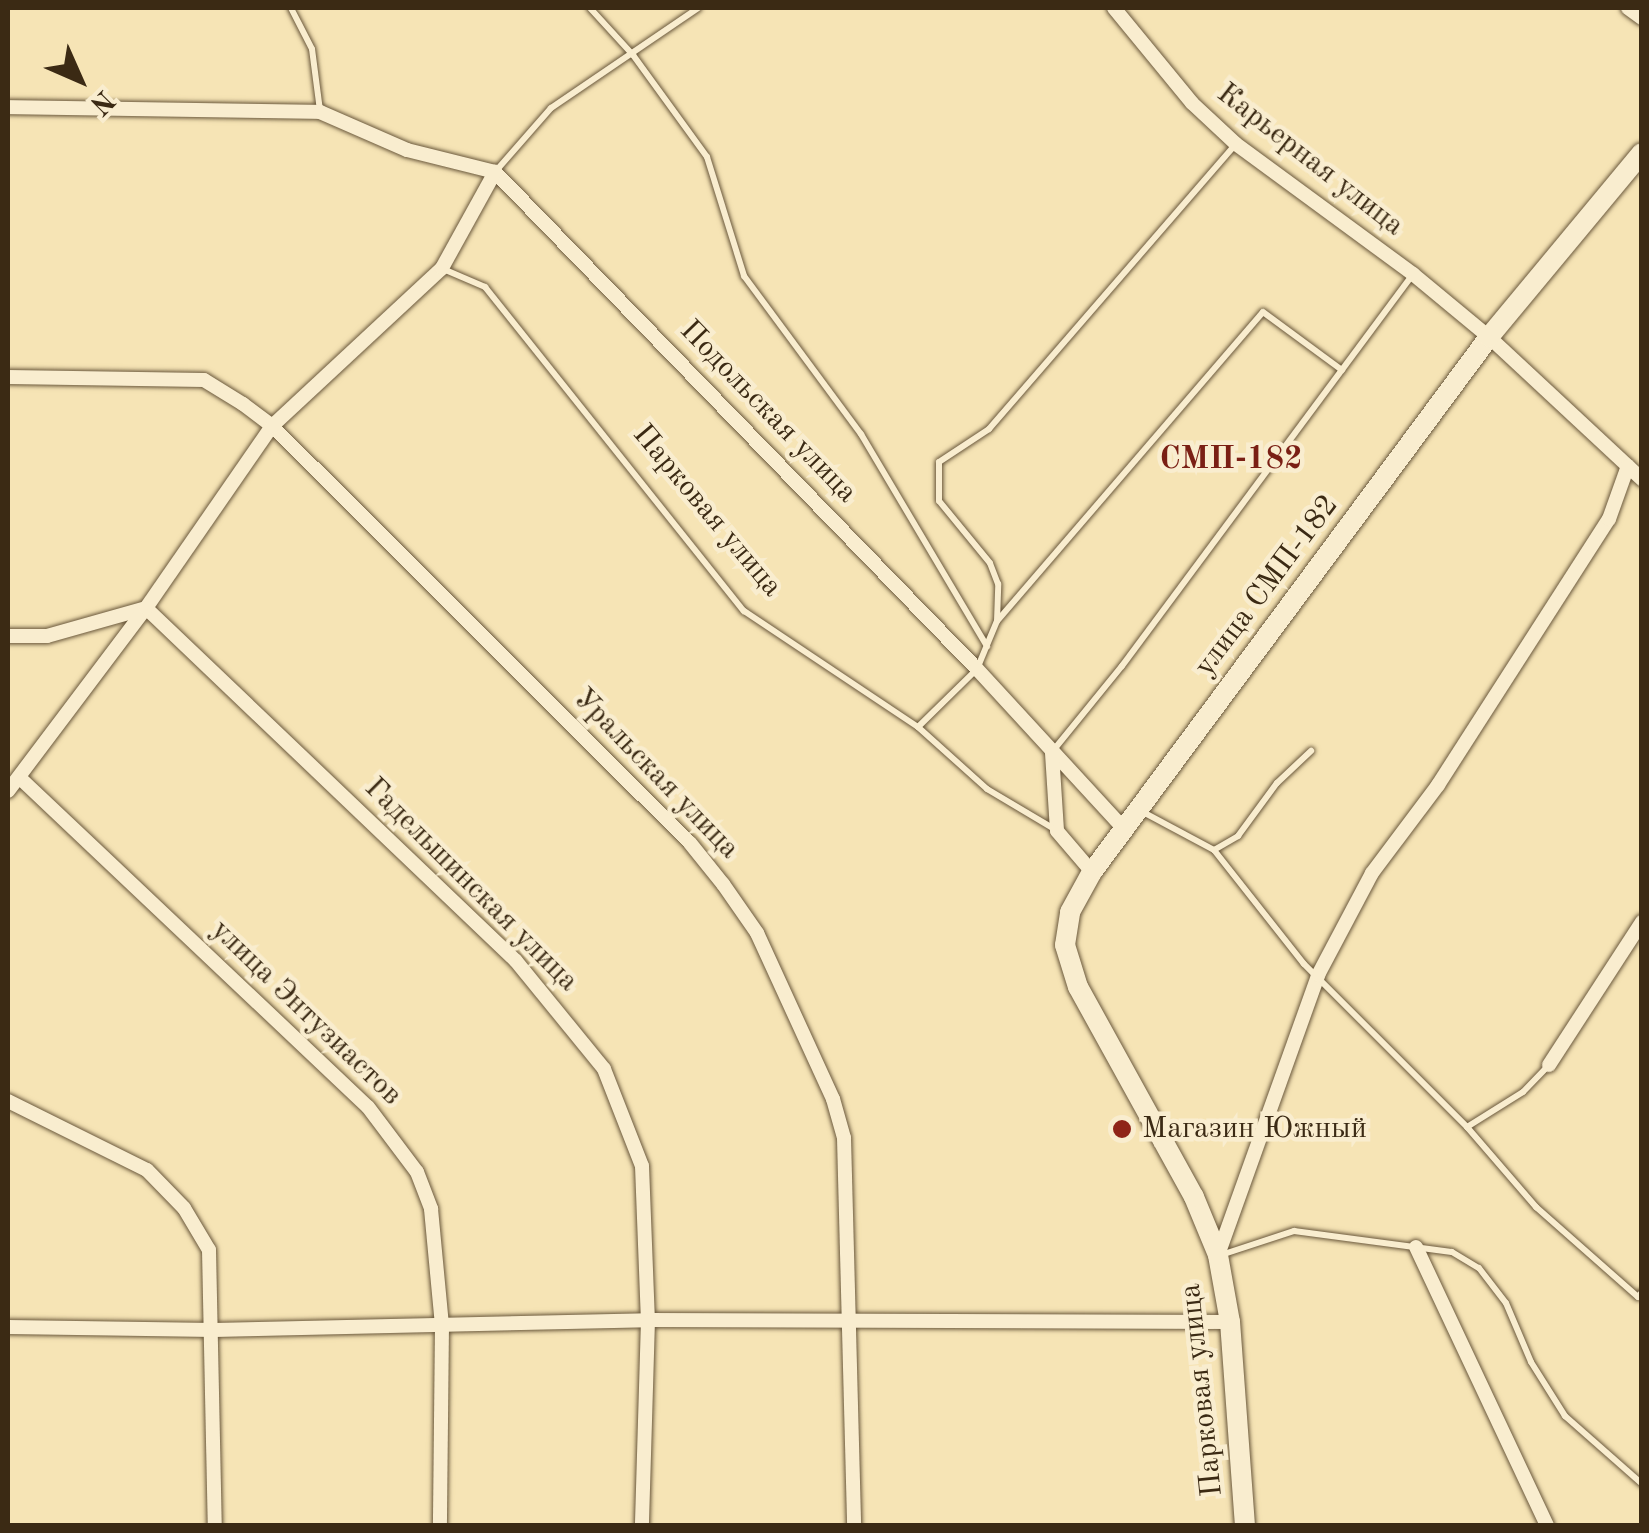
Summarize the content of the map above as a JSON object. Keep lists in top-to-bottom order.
{
  "streets": {
    "street": [
      "Карьерная улица",
      "Подольская улица",
      "Парковая улица",
      "улица СМП-182",
      "Уральская улица",
      "Гадельшинская улица",
      "улица Энтузиастов"
    ]
  },
  "crossings": [
    ["Карьерная улица", "улица СМП-182"],
    ["Подольская улица", "улица СМП-182"],
    ["Парковая улица", "улица СМП-182"]
  ],
  "districts": ["СМП-182"],
  "places": ["Магазин Южный"],
  "north": "bottom right"
}
